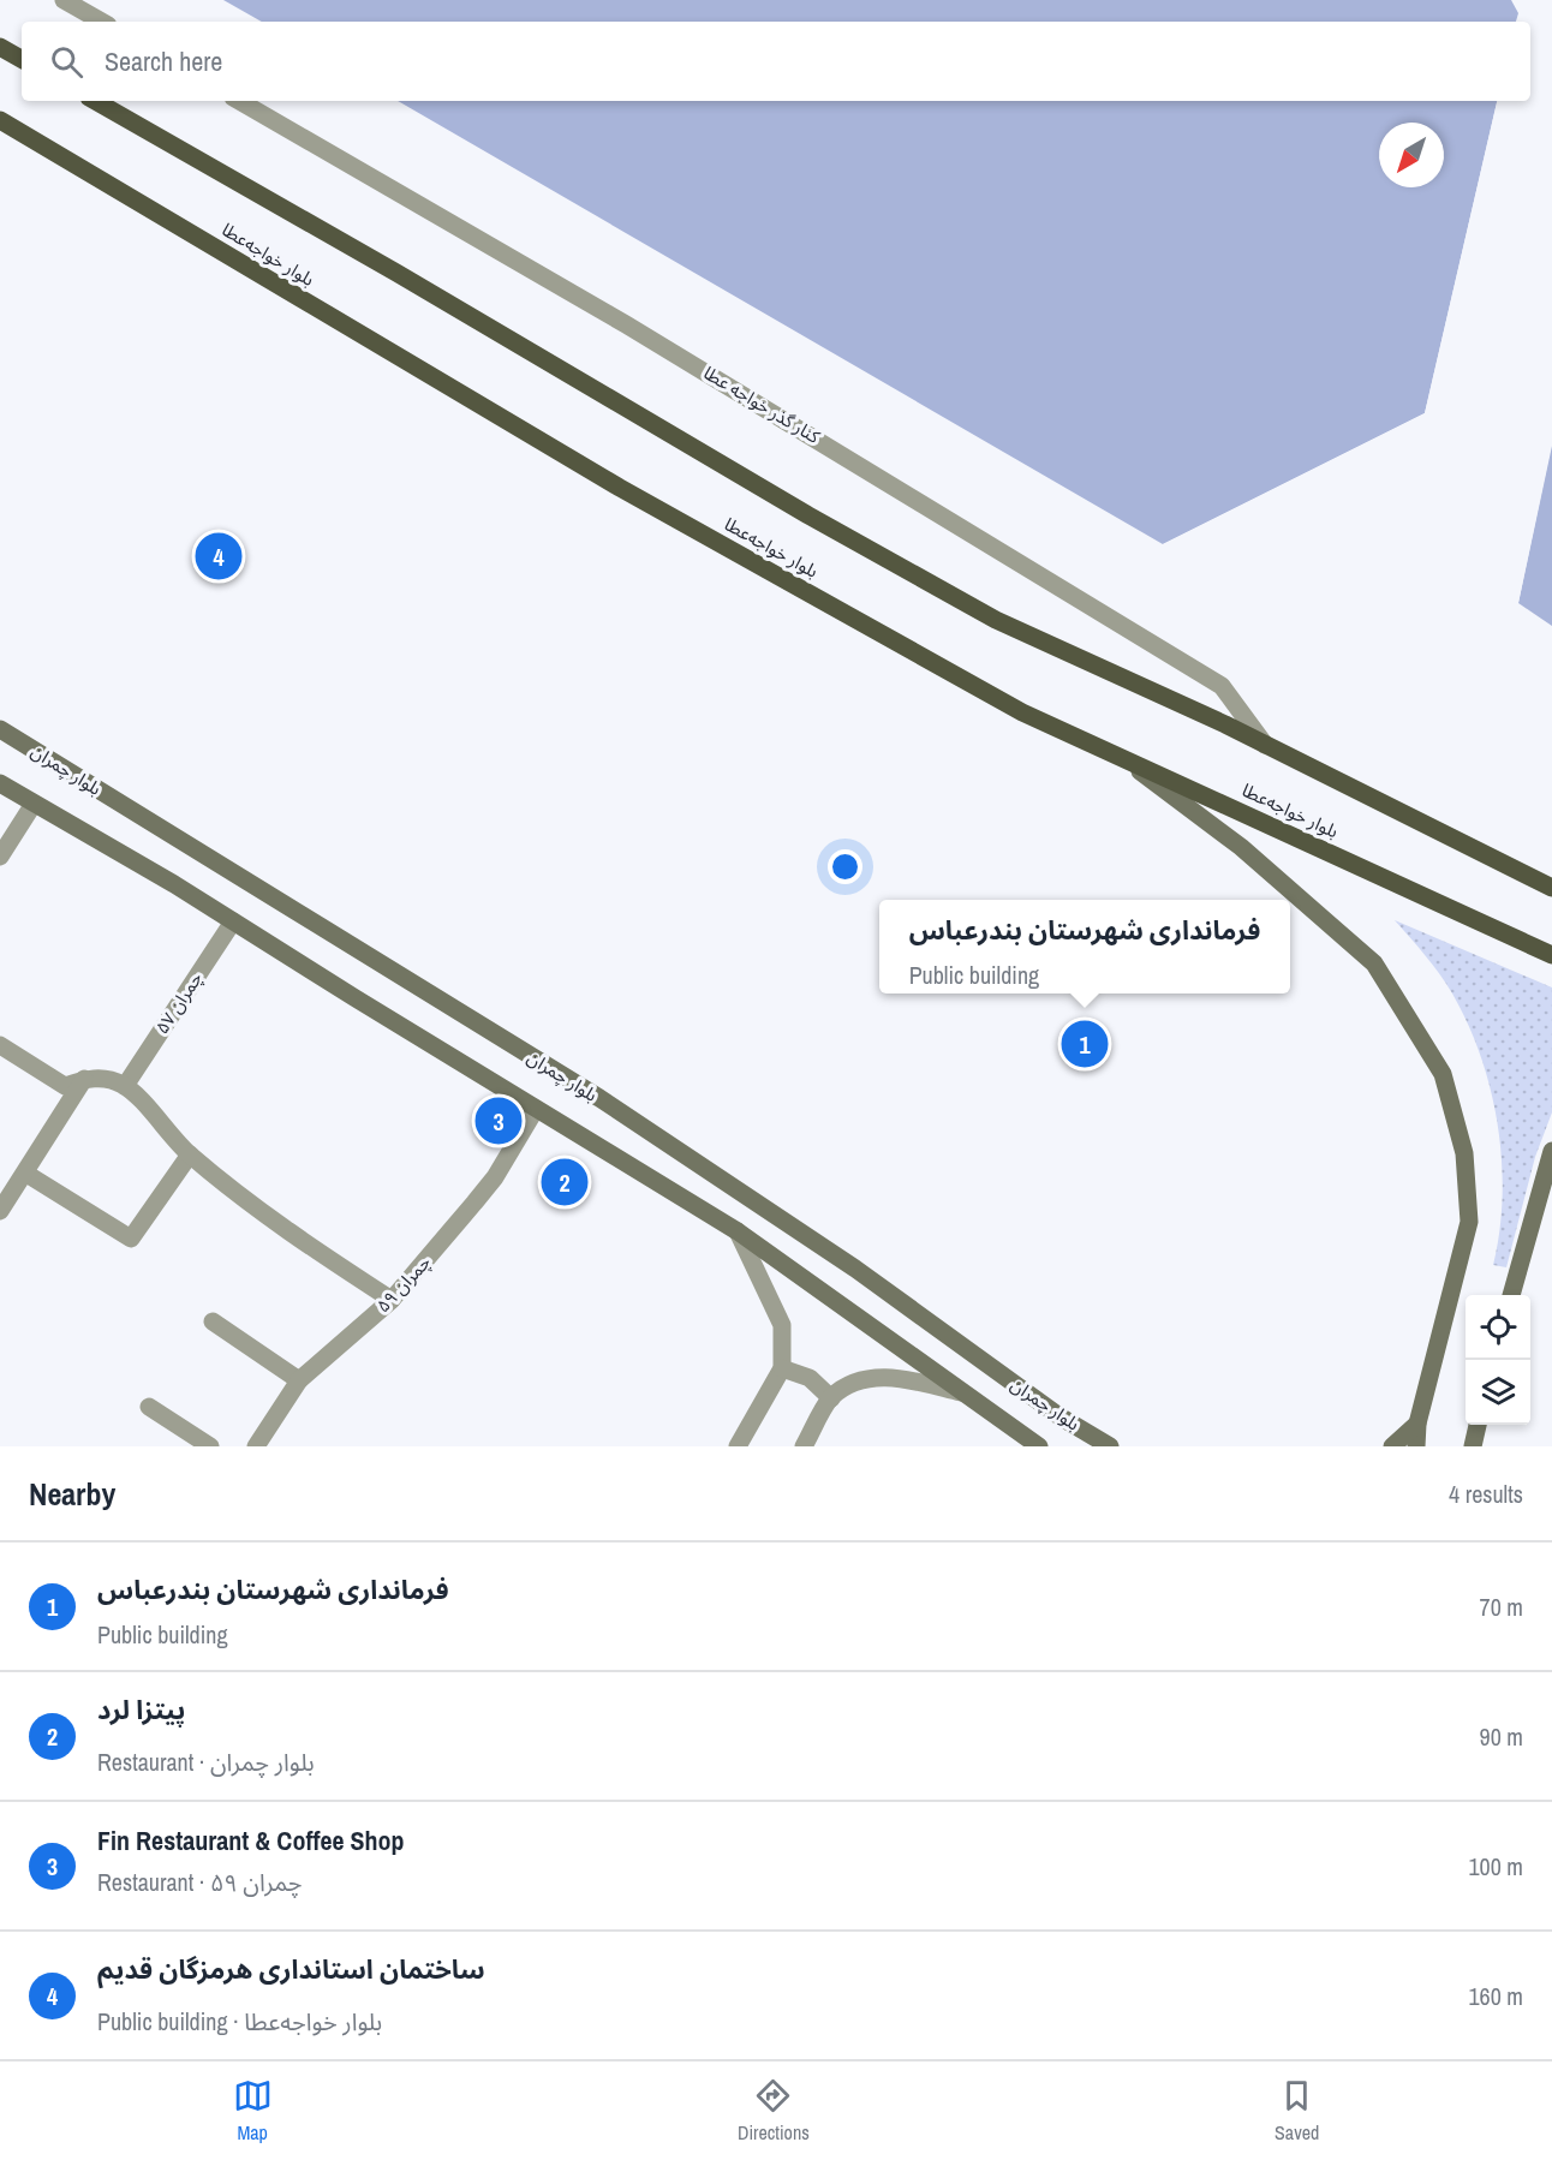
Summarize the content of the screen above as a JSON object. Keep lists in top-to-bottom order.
{
  "streets": {
    "main road": ["بلوار خواجه‌عطا", "بلوار چمران"],
    "street": ["کنار گذر خواجه عطا", "چمران ۵۷", "چمران ۵۹"]
  },
  "crossings": [
    ["بلوار چمران", "چمران ۵۷"],
    ["بلوار چمران", "چمران ۵۹"]
  ],
  "north": "bottom left",
  "page": {
    "search": "Search here",
    "pins": [
      "4",
      "1",
      "3",
      "2"
    ],
    "popup": ["فرمانداری شهرستان بندرعباس", "Public building"],
    "heading": ["Nearby", "4 results"],
    "list": [
      {
        "mark": "1",
        "name": "فرمانداری شهرستان بندرعباس",
        "note": "Public building",
        "value": "70 m"
      },
      {
        "mark": "2",
        "name": "پیتزا لرد",
        "note": "Restaurant · بلوار چمران",
        "value": "90 m"
      },
      {
        "mark": "3",
        "name": "Fin Restaurant & Coffee Shop",
        "note": "Restaurant · چمران ۵۹",
        "value": "100 m"
      },
      {
        "mark": "4",
        "name": "ساختمان استانداری هرمزگان قدیم",
        "note": "Public building · بلوار خواجه‌عطا",
        "value": "160 m"
      }
    ],
    "nav": ["Map", "Directions", "Saved"]
  }
}
